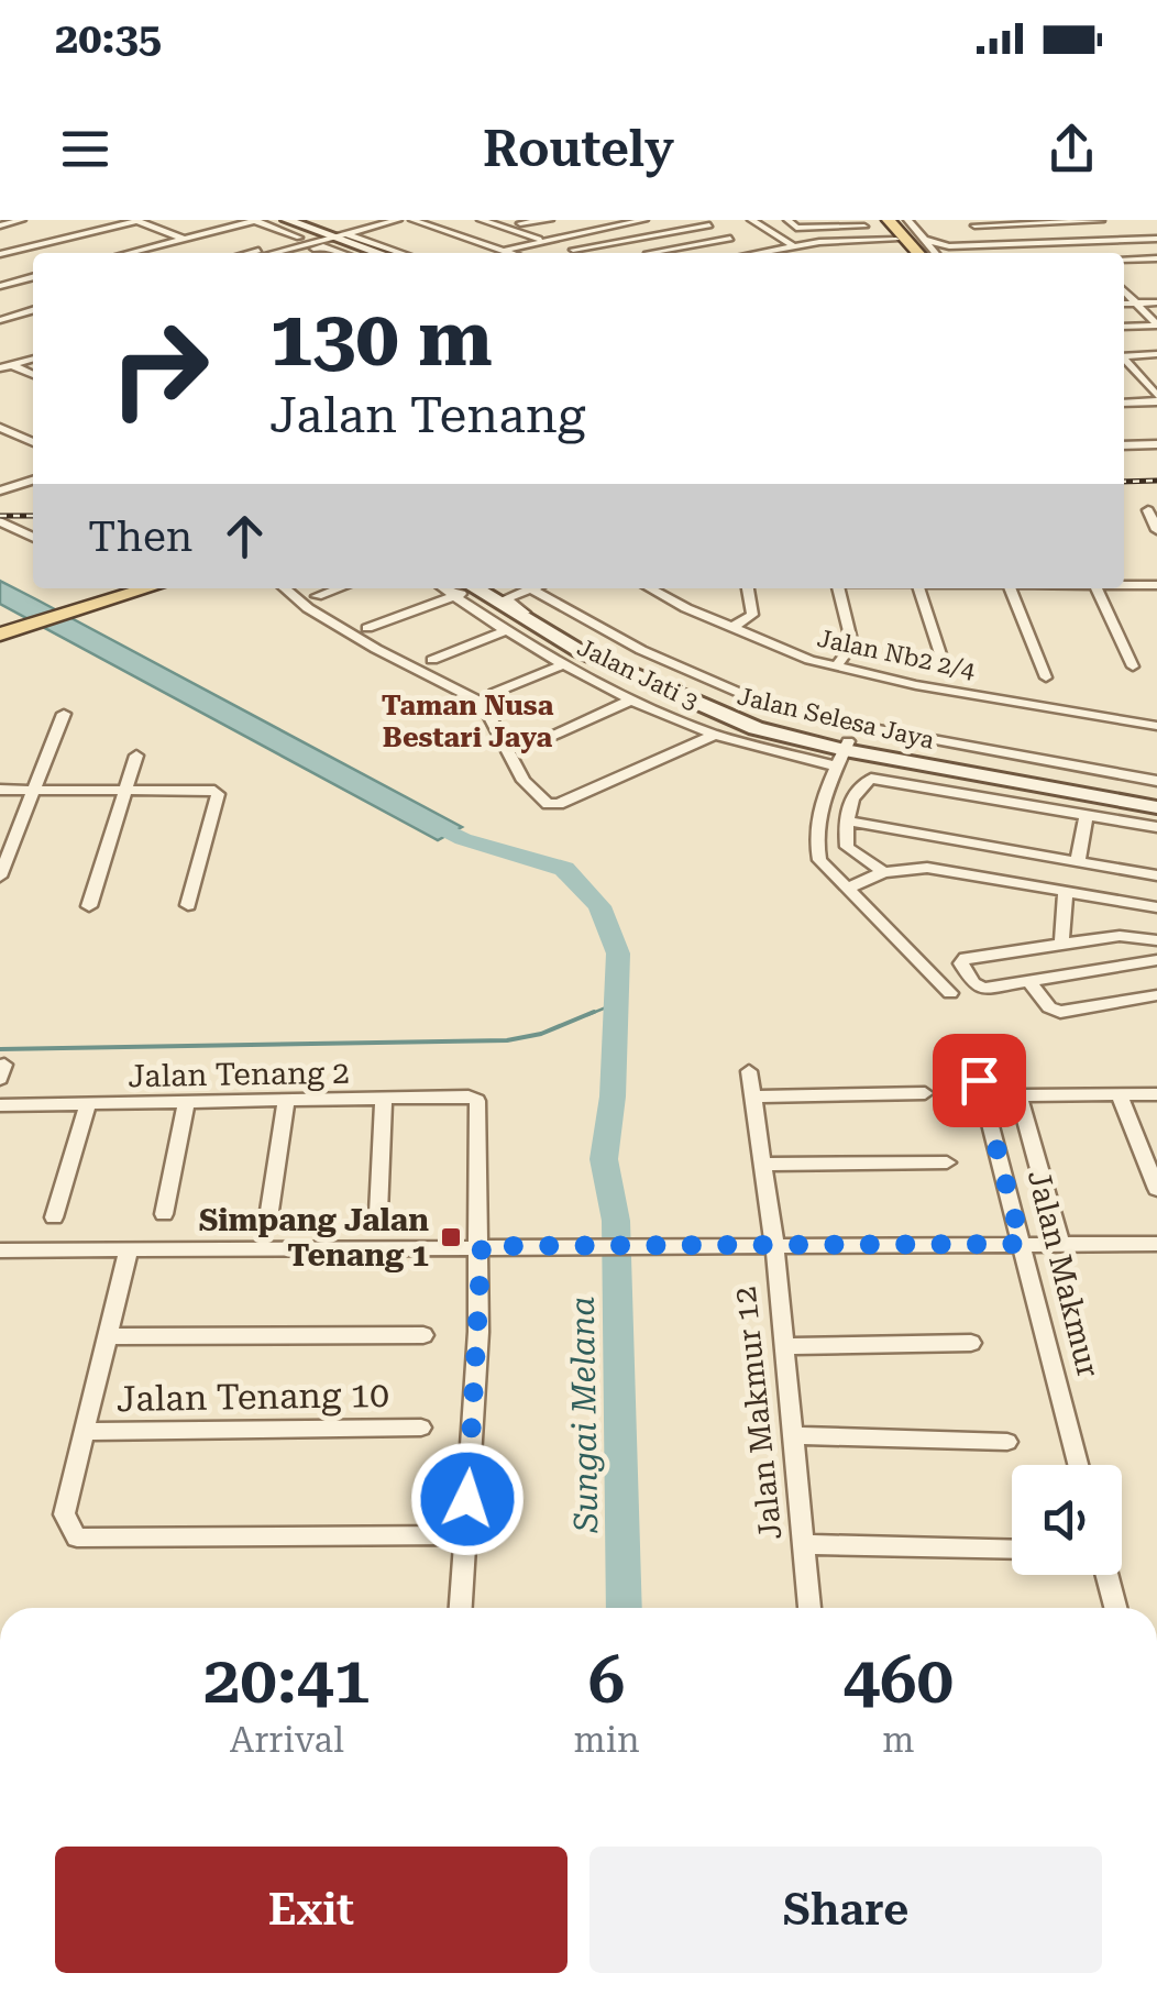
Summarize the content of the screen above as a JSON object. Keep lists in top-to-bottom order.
{
  "streets": {
    "main road": ["Jalan Selesa Jaya"],
    "street": [
      "Jalan Nb2 2/4",
      "Jalan Jati 3",
      "Jalan Tenang 2",
      "Jalan Makmur",
      "Jalan Tenang 10",
      "Jalan Makmur 12"
    ]
  },
  "crossings": [
    ["Jalan Jati 3", "Jalan Selesa Jaya"]
  ],
  "districts": ["Taman Nusa Bestari Jaya"],
  "water": ["Sungai Melana"],
  "places": {
    "transit": ["Simpang Jalan Tenang 1"]
  },
  "page": {
    "status": "20:35",
    "header": "Routely",
    "turn": ["130 m", "Jalan Tenang"],
    "then": "Then",
    "eta": [
      "20:41",
      "Arrival",
      "6",
      "min",
      "460",
      "m"
    ],
    "buttons": ["Exit", "Share"]
  }
}
